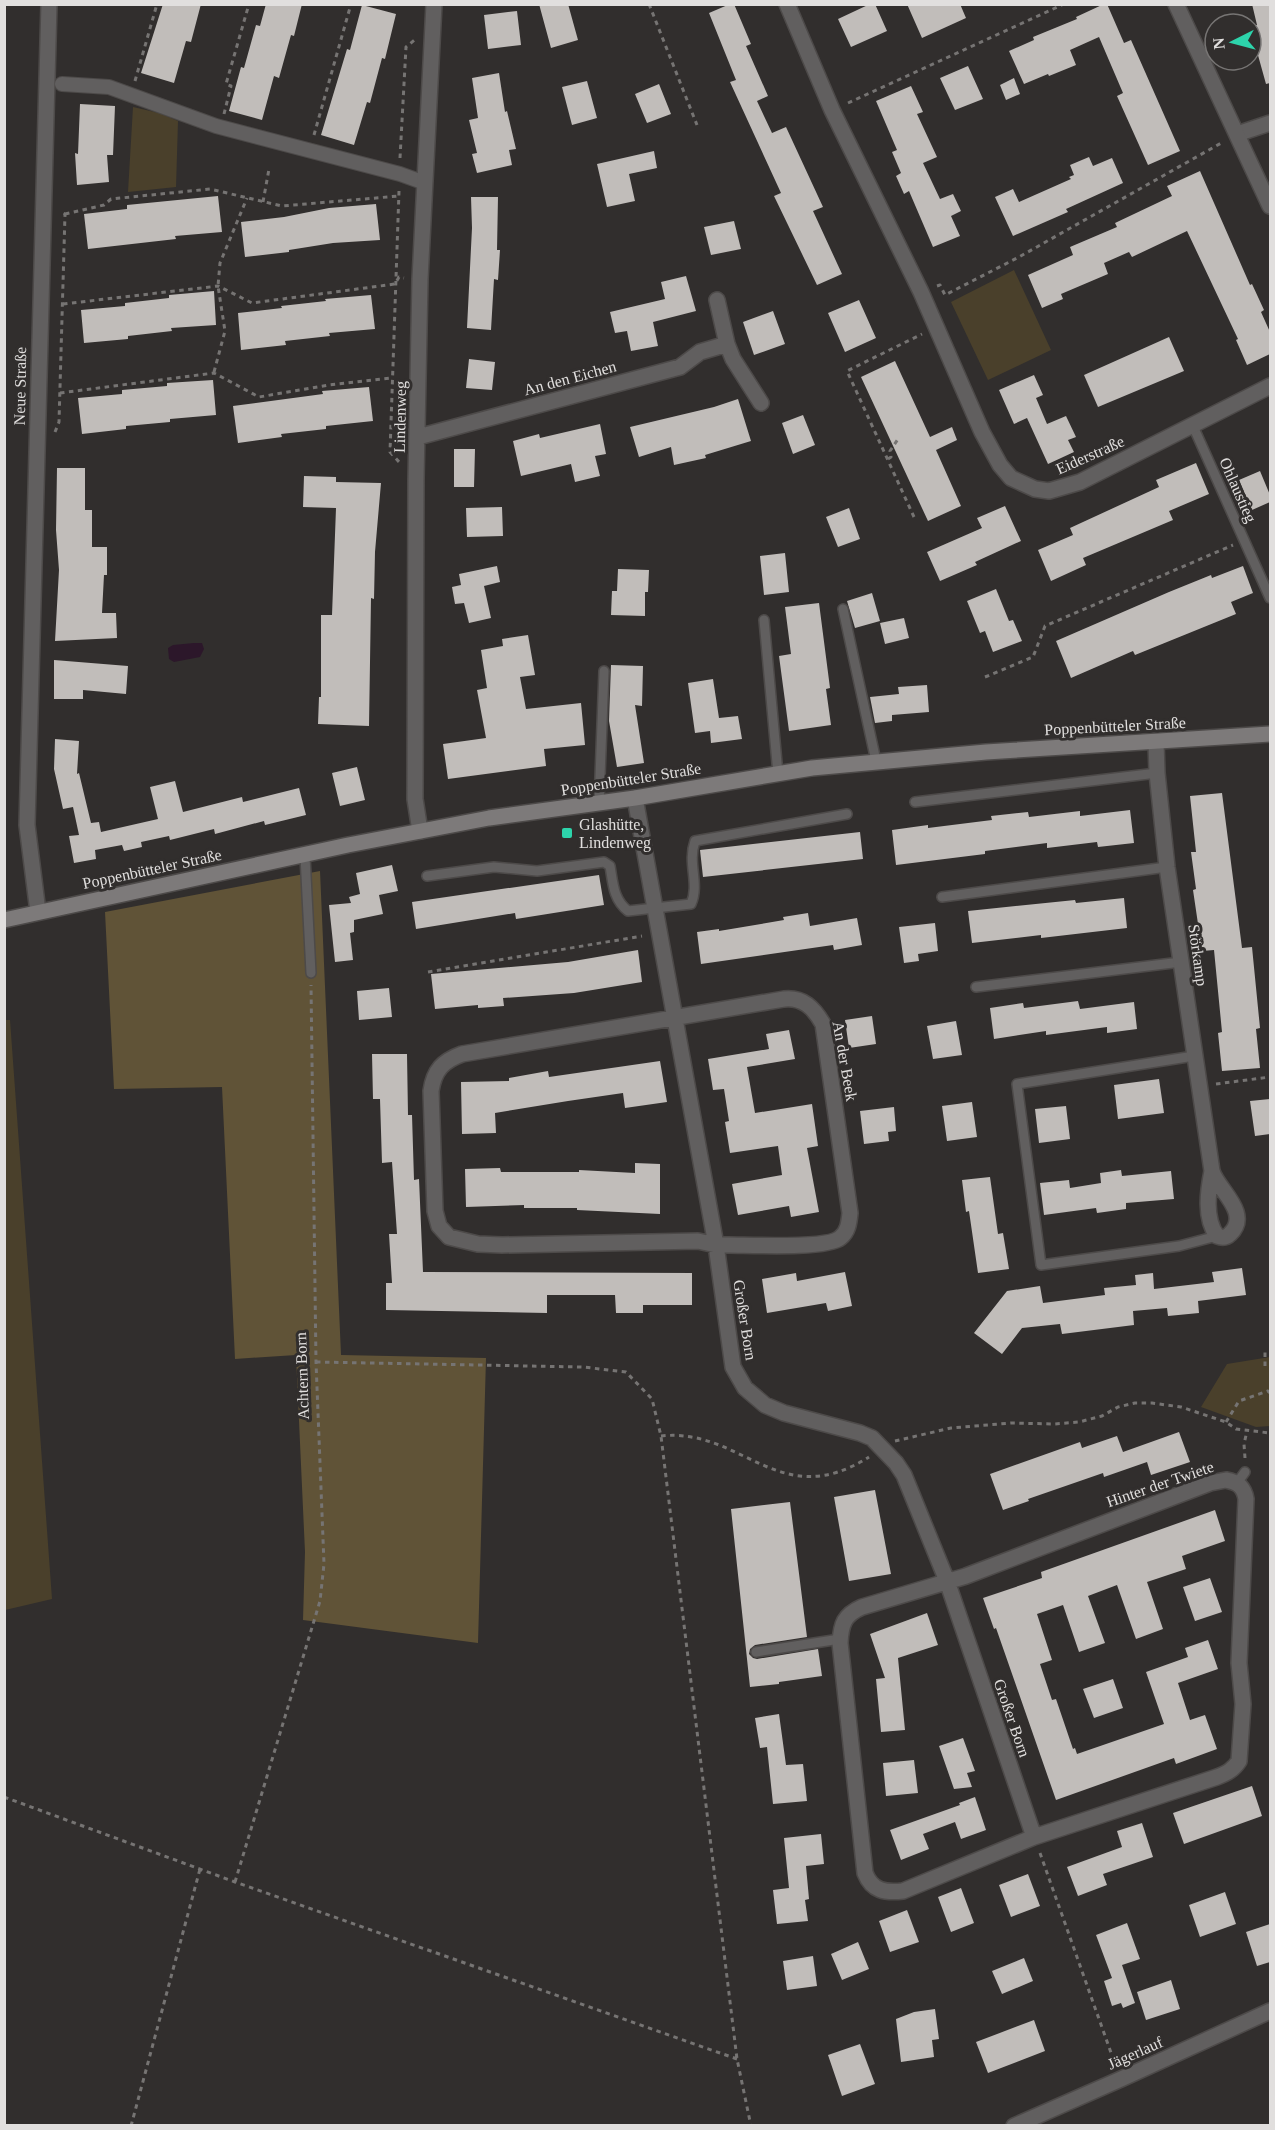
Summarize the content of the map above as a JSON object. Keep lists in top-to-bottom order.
{
  "streets": {
    "main road": ["Poppenbütteler Straße"],
    "street": [
      "An den Eichen",
      "Neue Straße",
      "Lindenweg",
      "Eiderstraße",
      "Störkamp",
      "An der Beek",
      "Großer Born",
      "Hinter der Twiete",
      "Jägerlauf"
    ],
    "lane": ["Ohlaustieg"],
    "path": ["Achtern Born"]
  },
  "crossings": [
    ["An den Eichen", "Lindenweg"],
    ["Neue Straße", "Poppenbütteler Straße"],
    ["Lindenweg", "Poppenbütteler Straße"],
    ["Eiderstraße", "Ohlaustieg"],
    ["Poppenbütteler Straße", "Störkamp"],
    ["Poppenbütteler Straße", "Großer Born"],
    ["An der Beek", "Großer Born"],
    ["Großer Born", "Hinter der Twiete"]
  ],
  "places": {
    "transit": ["Glashütte, Lindenweg"]
  },
  "north": "left"
}
